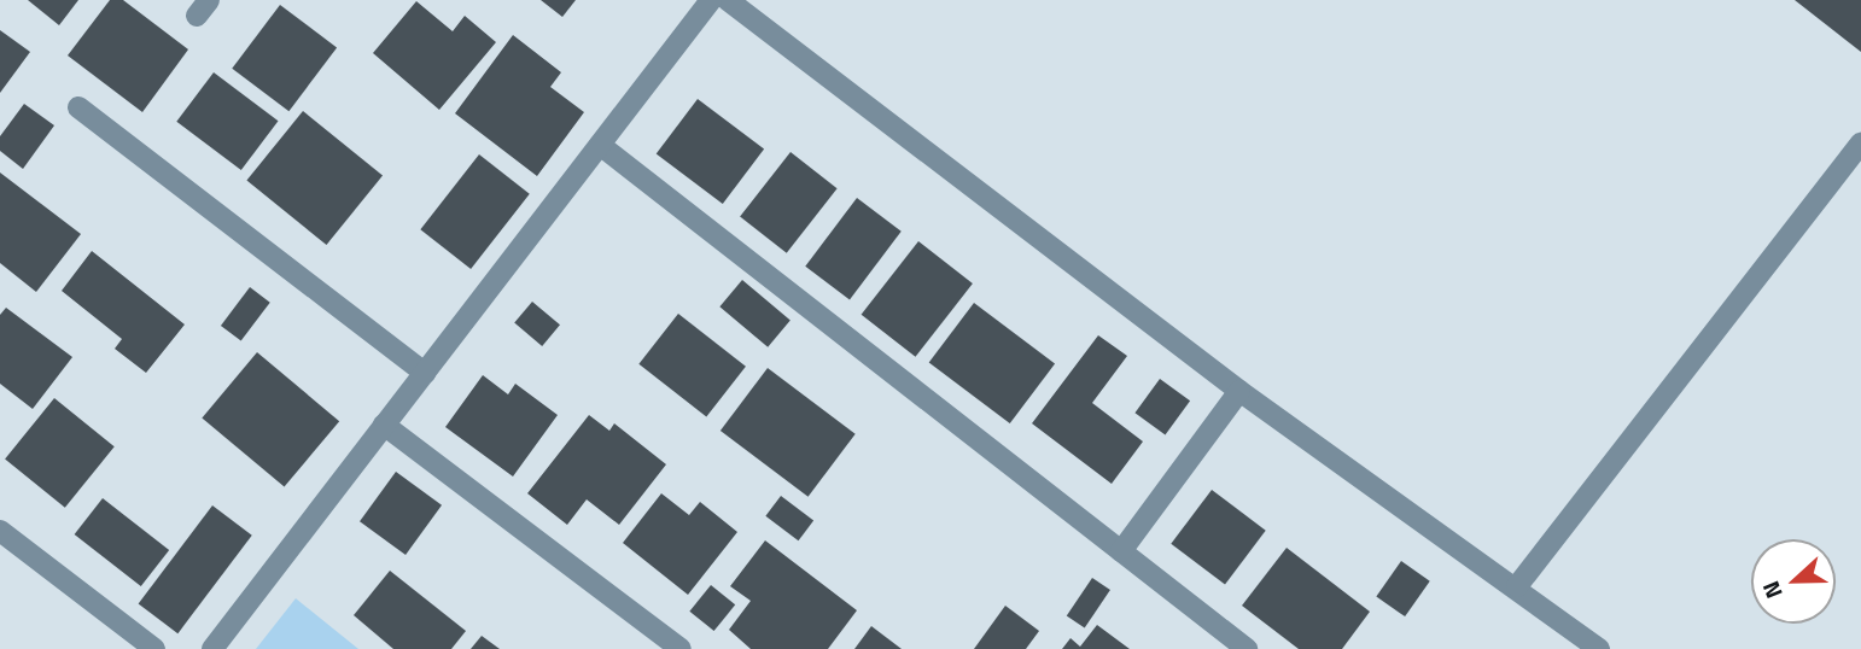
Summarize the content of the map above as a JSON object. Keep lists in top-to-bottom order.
{
  "north": "left"
}
